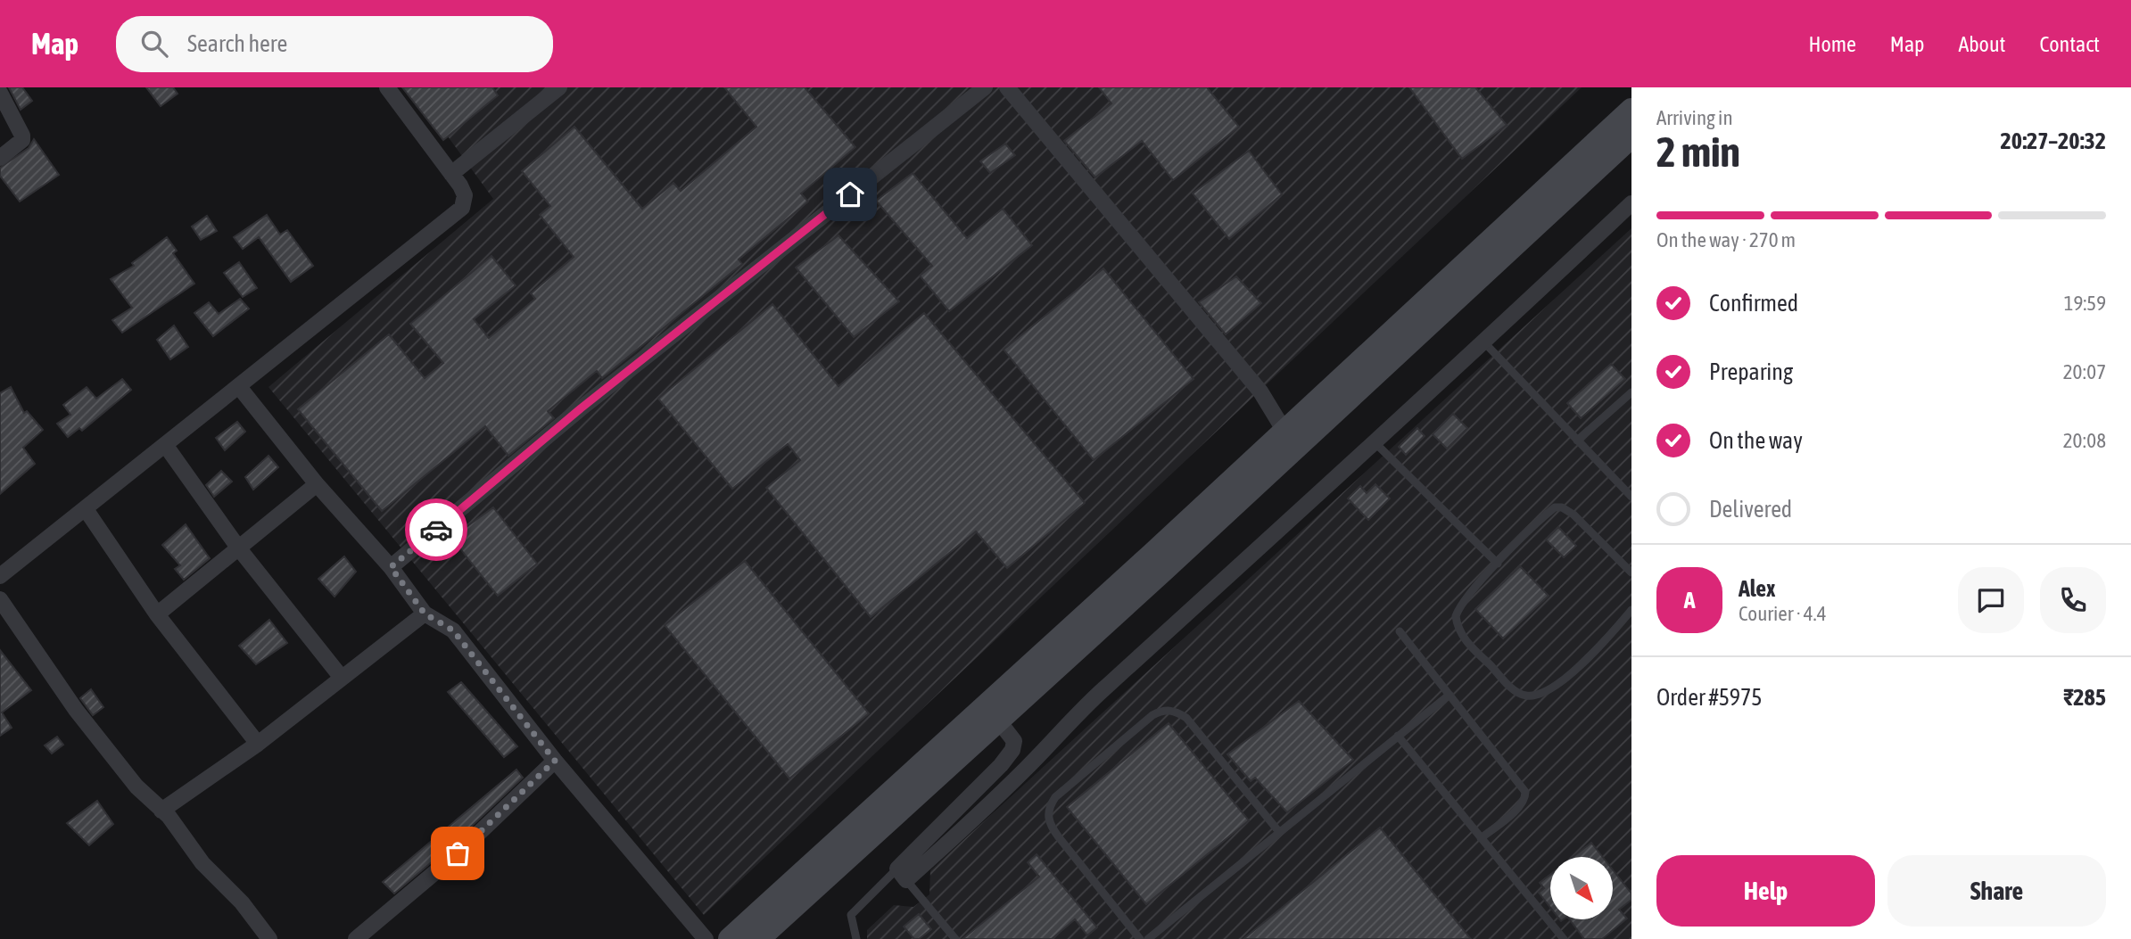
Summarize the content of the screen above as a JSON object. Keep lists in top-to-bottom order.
{
  "north": "bottom right",
  "page": {
    "header": "Map",
    "search": "Search here",
    "nav": [
      "Home",
      "Map",
      "About",
      "Contact"
    ],
    "heading": ["2 min", "Arriving in", "20:27–20:32"],
    "panel": [
      "Alex",
      "Courier · 4.4",
      "Order #5975",
      "₹285"
    ],
    "bar": "On the way · 270 m",
    "list": [
      ["Confirmed", "19:59"],
      ["Preparing", "20:07"],
      ["On the way", "20:08"],
      "Delivered"
    ],
    "round": "A",
    "buttons": ["Help", "Share"]
  }
}
